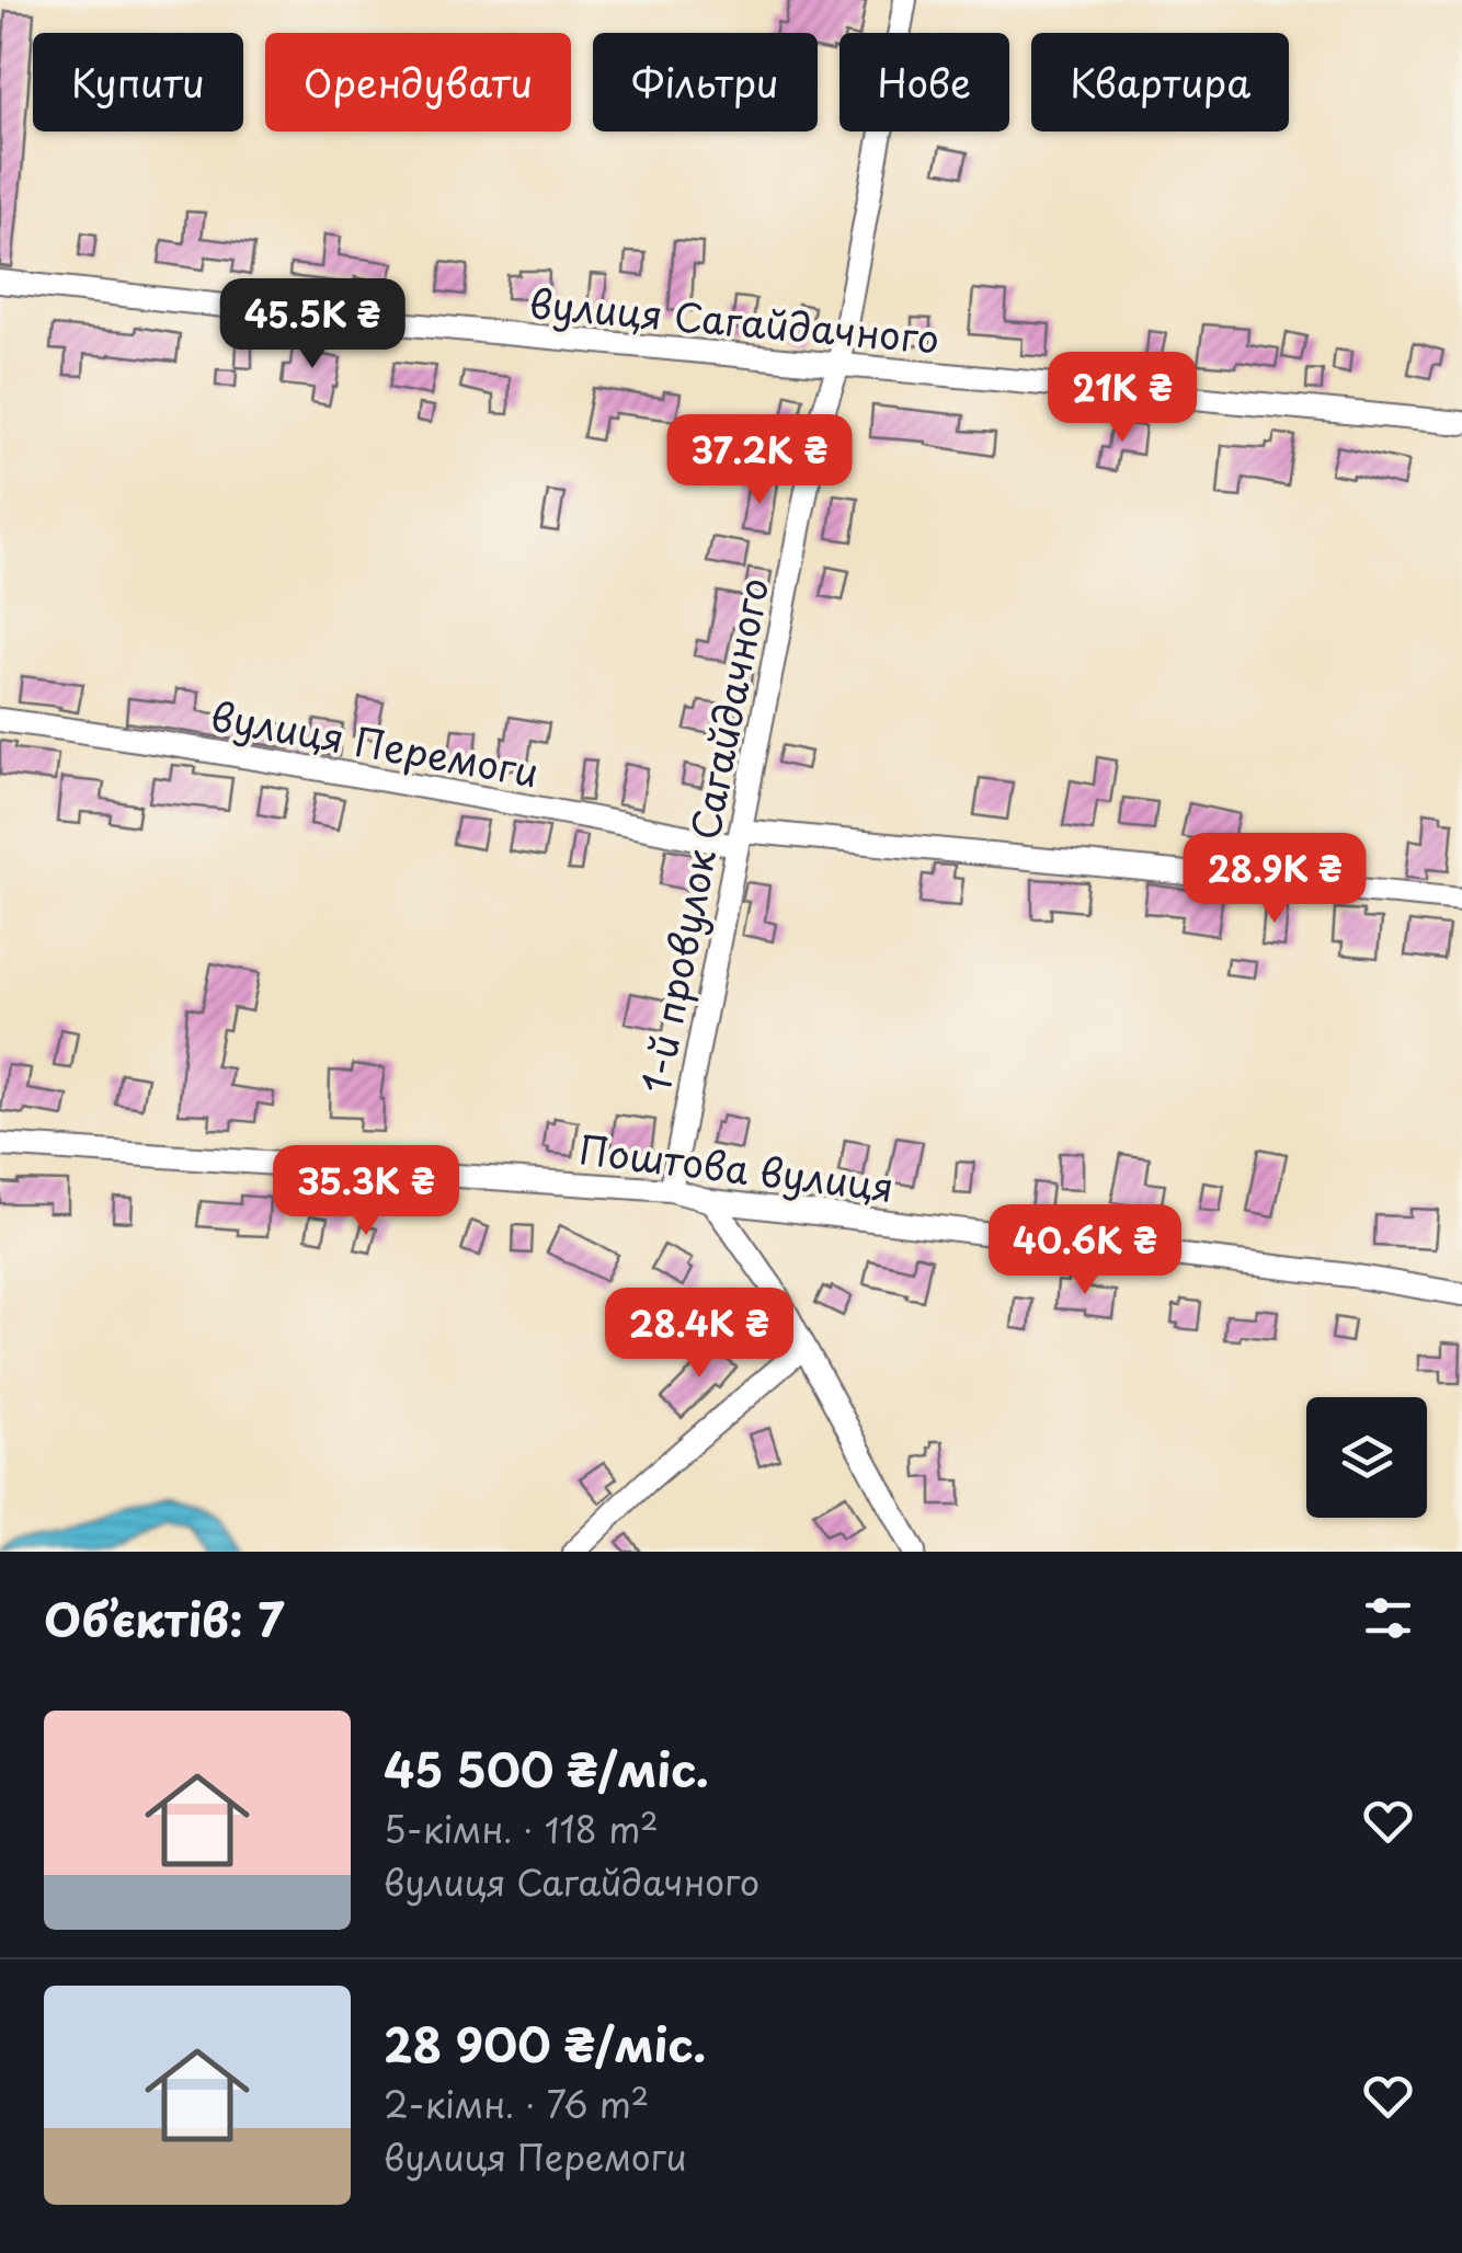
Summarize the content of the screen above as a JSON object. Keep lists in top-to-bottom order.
{
  "streets": {
    "street": [
      "вулиця Сагайдачного",
      "вулиця Перемоги",
      "1-й провулок Сагайдачного",
      "Поштова вулиця"
    ]
  },
  "crossings": [
    ["вулиця Сагайдачного", "1-й провулок Сагайдачного"],
    ["вулиця Перемоги", "1-й провулок Сагайдачного"],
    ["1-й провулок Сагайдачного", "Поштова вулиця"]
  ],
  "page": {
    "chip": [
      "Купити",
      "Орендувати",
      "Фільтри",
      "Нове",
      "Квартира"
    ],
    "price": [
      "45.5K ₴",
      "21K ₴",
      "37.2K ₴",
      "28.9K ₴",
      "35.3K ₴",
      "40.6K ₴",
      "28.4K ₴"
    ],
    "heading": "Об’єктів: 7",
    "list": [
      {
        "name": "45 500 ₴/міс.",
        "note": "5-кімн. · 118 m² · вулиця Сагайдачного"
      },
      {
        "name": "28 900 ₴/міс.",
        "note": "2-кімн. · 76 m² · вулиця Перемоги"
      }
    ]
  }
}
